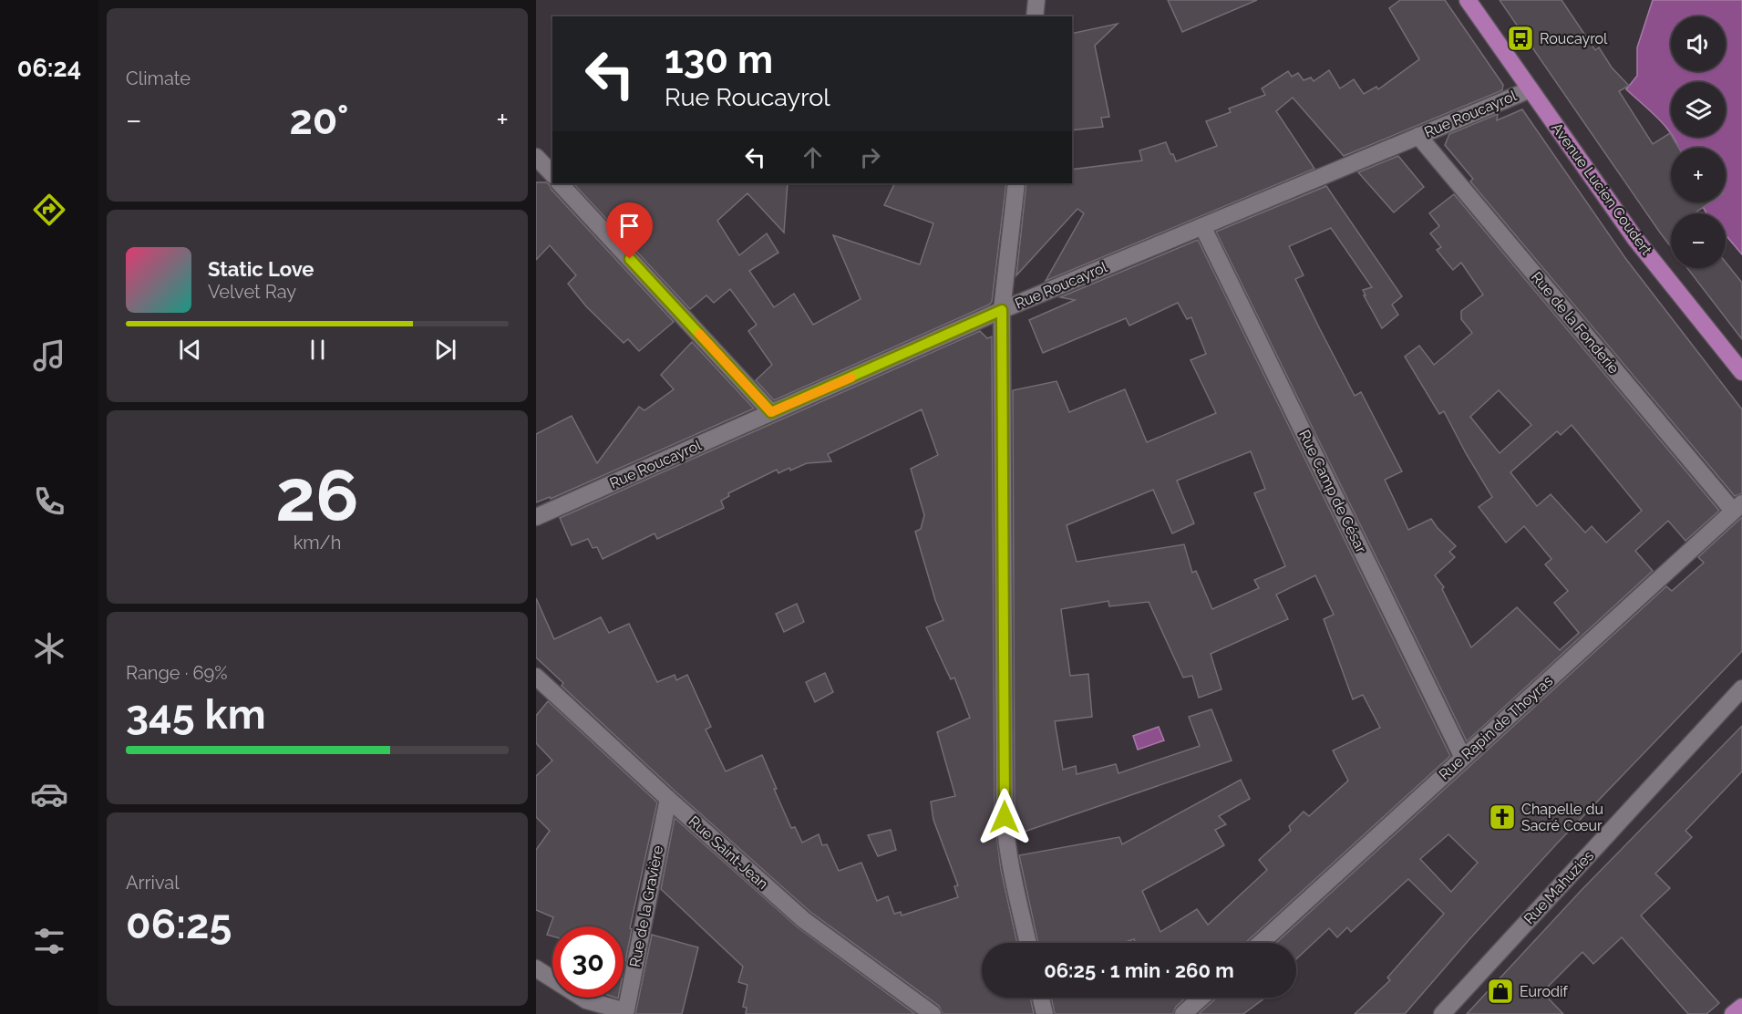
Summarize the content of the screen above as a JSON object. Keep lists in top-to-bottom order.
{
  "streets": {
    "main road": ["Avenue Lucien Coudert"],
    "street": [
      "Rue Roucayrol",
      "Rue de la Fonderie",
      "Rue Camp de César",
      "Rue Rapin de Thoyras",
      "Rue Saint-Jean",
      "Rue Mahuzies",
      "Rue de la Gravière"
    ]
  },
  "crossings": [
    ["Rue Roucayrol", "Avenue Lucien Coudert"],
    ["Rue Roucayrol", "Rue de la Fonderie"],
    ["Rue Roucayrol", "Rue Camp de César"],
    ["Rue de la Fonderie", "Rue Rapin de Thoyras"],
    ["Rue Camp de César", "Rue Rapin de Thoyras"],
    ["Rue Saint-Jean", "Rue de la Gravière"]
  ],
  "places": {
    "bus stop": ["Roucayrol"],
    "church": ["Chapelle du Sacré Cœur"],
    "shop": ["Eurodif"]
  },
  "page": {
    "tabs": "06:24",
    "tile": [
      "Climate",
      ["26", "km/h"],
      ["Range · 69%", "345 km"],
      ["Arrival", "06:25"]
    ],
    "map_buttons": ["+", "−"],
    "turn": ["130 m", "Rue Roucayrol"],
    "heat": ["−", "20°", "+"],
    "song": ["Static Love", "Velvet Ray"],
    "limit": "30",
    "trip": "06:25 · 1 min · 260 m"
  }
}
